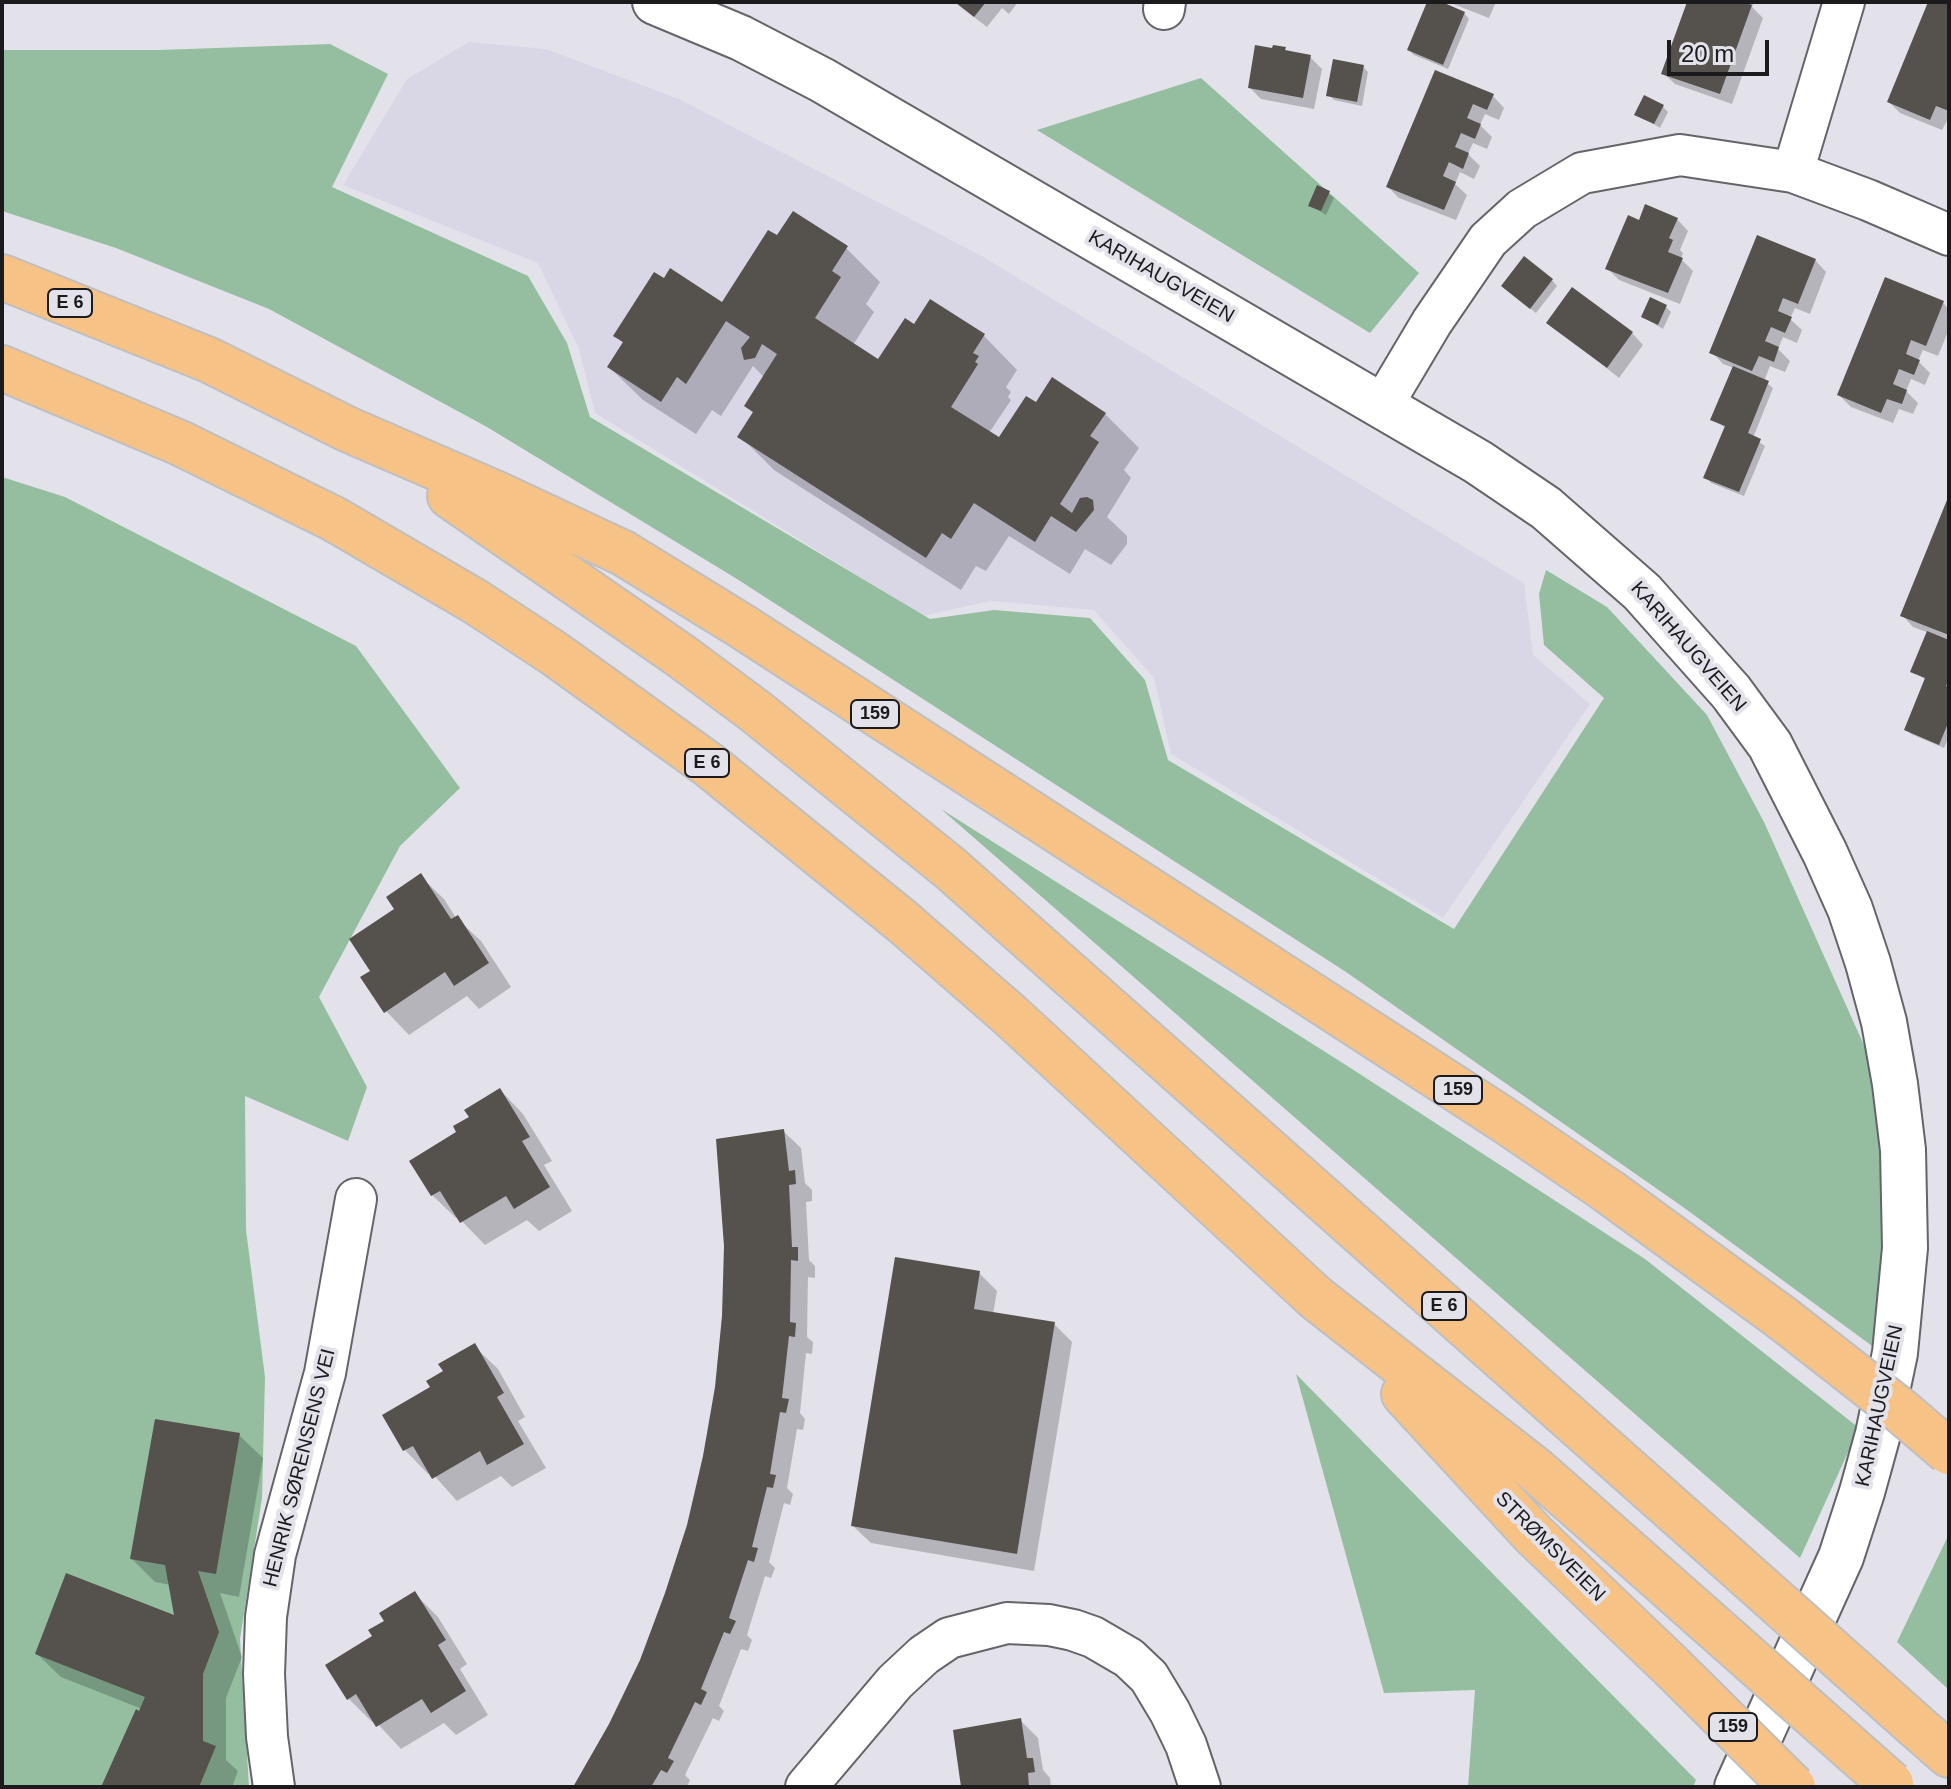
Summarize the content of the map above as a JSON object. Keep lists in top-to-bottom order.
{
  "streets": {
    "highway": ["E 6", "159", "STRØMSVEIEN"],
    "main road": ["KARIHAUGVEIEN"],
    "street": ["HENRIK SØRENSENS VEI"]
  },
  "crossings": [
    ["E 6", "159"],
    ["E 6", "STRØMSVEIEN"]
  ],
  "scale_bar": "20 m"
}
